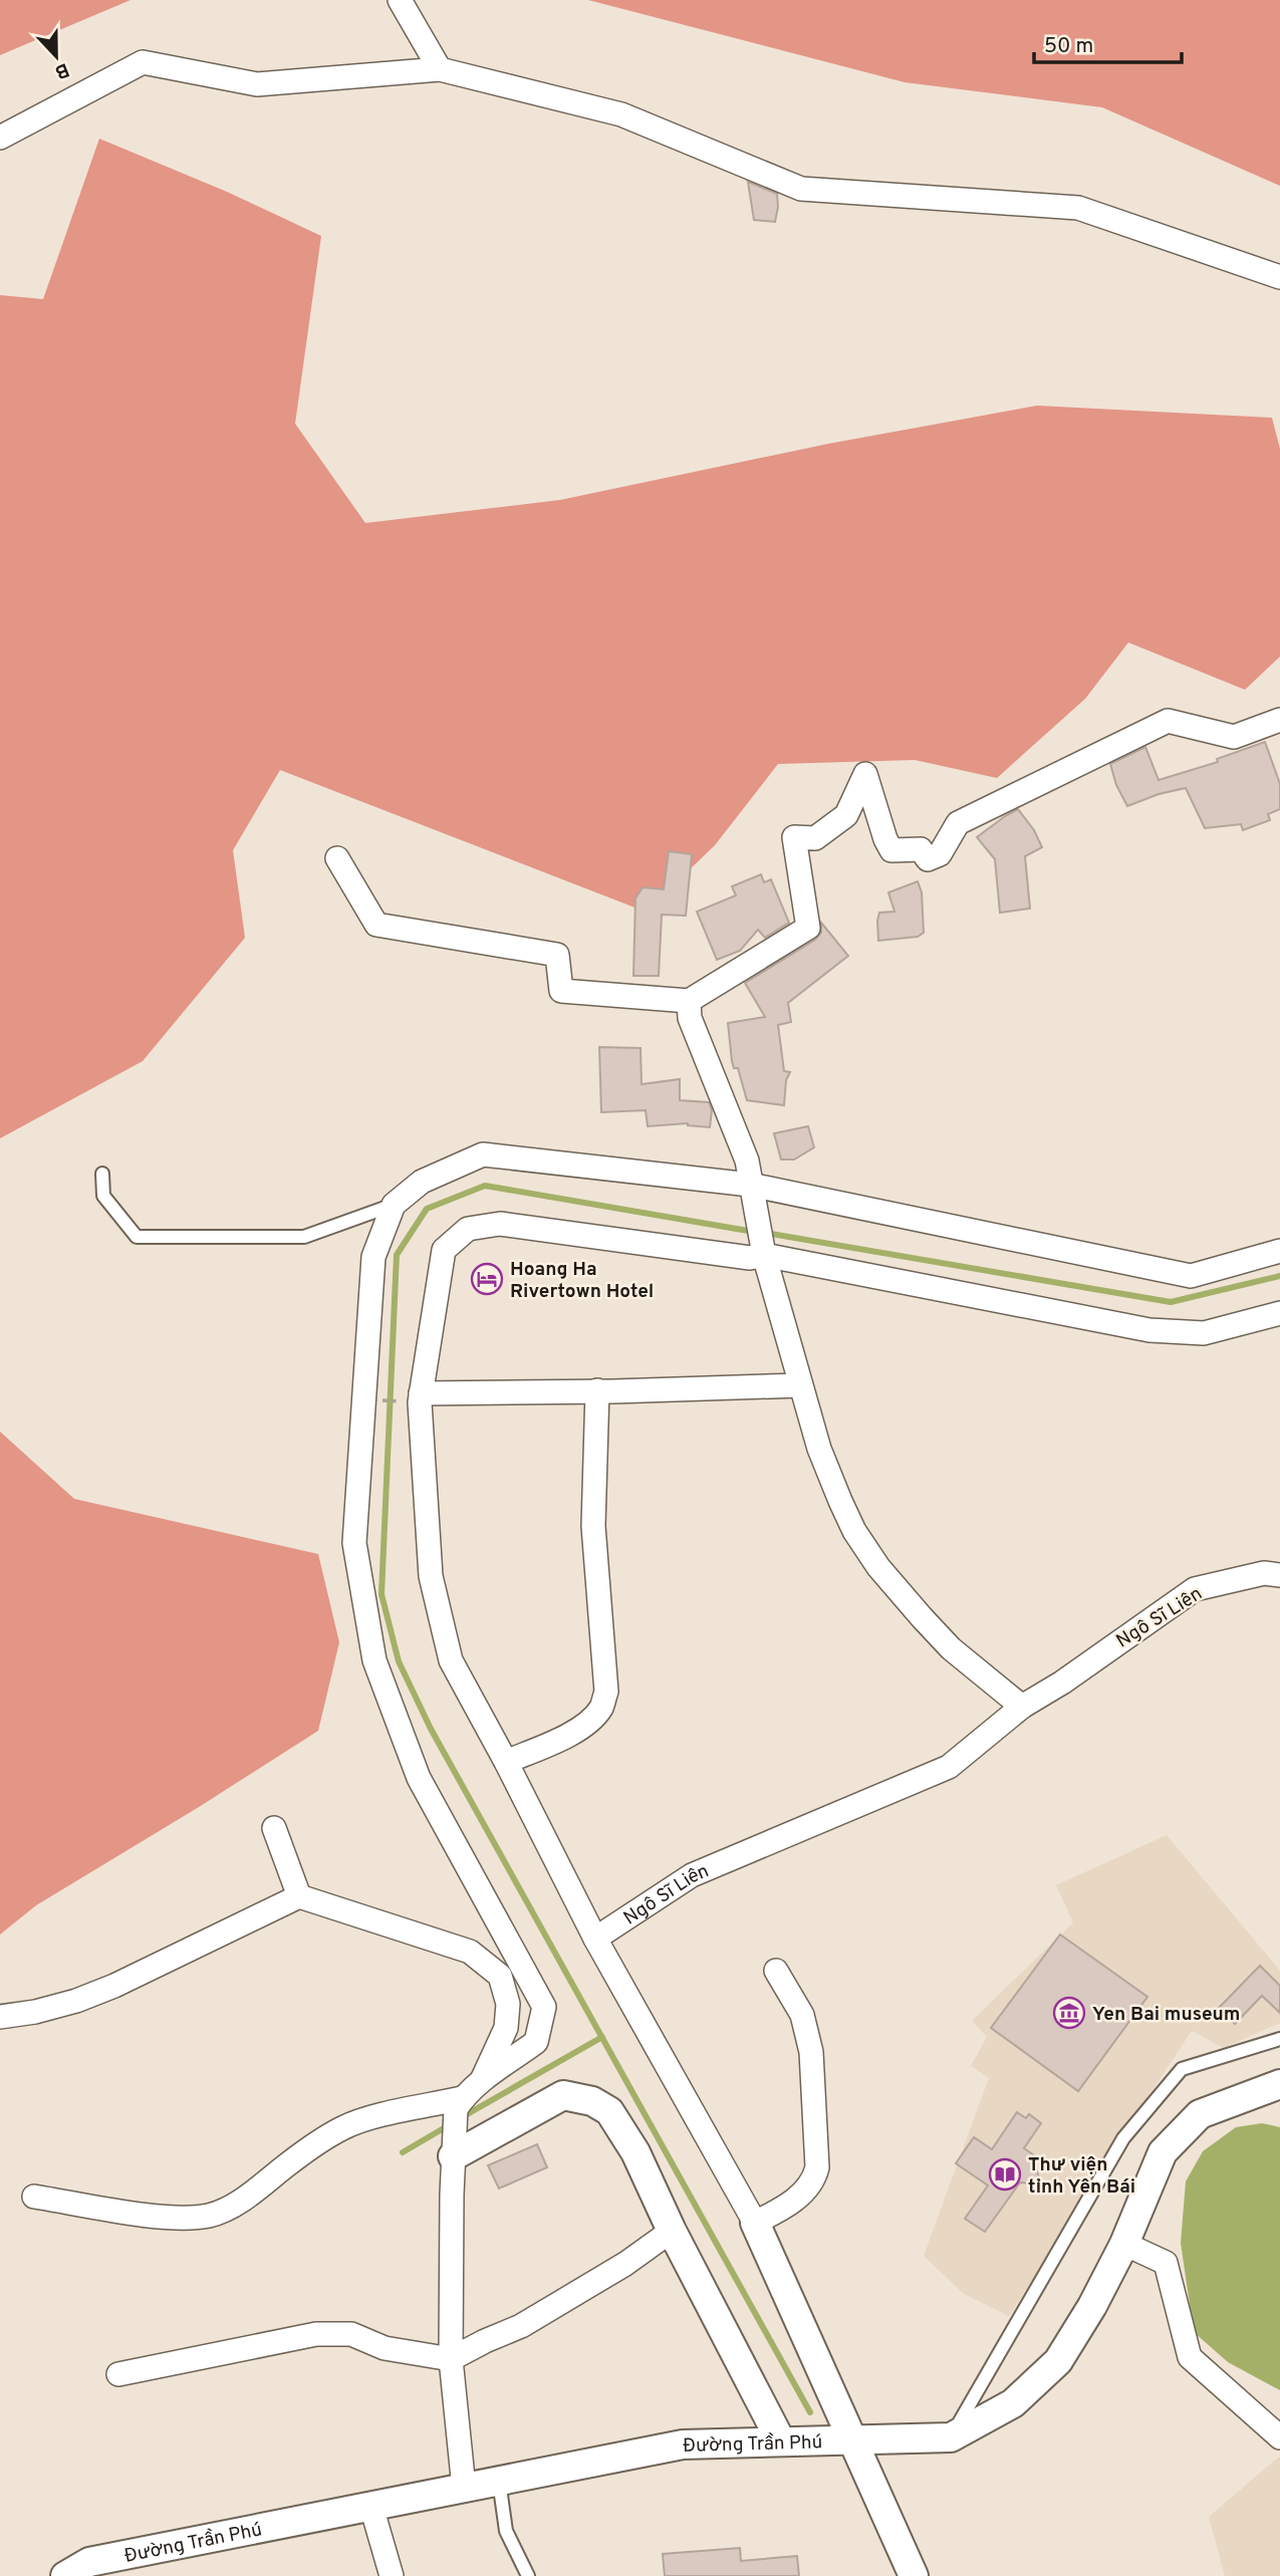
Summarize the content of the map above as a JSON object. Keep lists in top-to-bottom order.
{
  "streets": {
    "street": ["Ngô Sĩ Liên", "Đường Trần Phú"]
  },
  "places": {
    "hotel": ["Hoang Ha Rivertown Hotel"],
    "museum": ["Yen Bai museum"],
    "library": ["Thư viện tỉnh Yên Bái"]
  },
  "scale_bar": "50 m",
  "north": "bottom"
}
